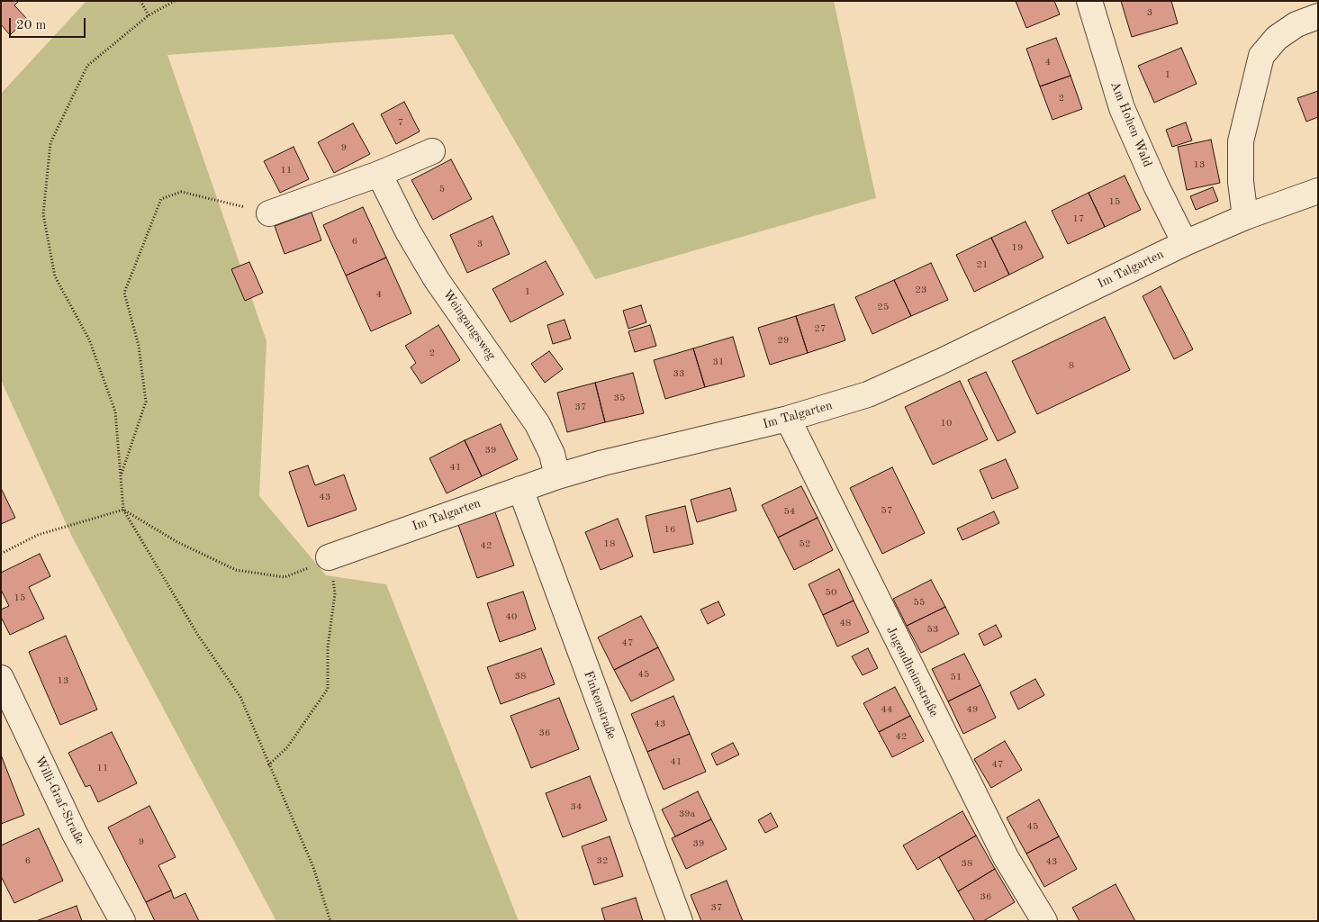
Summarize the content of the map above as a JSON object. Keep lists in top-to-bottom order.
{
  "streets": {
    "street": [
      "Am Hohen Wald",
      "Im Talgarten",
      "Weingangsweg",
      "Jugendheimstraße",
      "Finkenstraße",
      "Willi-Graf-Straße"
    ]
  },
  "crossings": [
    ["Am Hohen Wald", "Im Talgarten"],
    ["Im Talgarten", "Weingangsweg"],
    ["Im Talgarten", "Jugendheimstraße"],
    ["Im Talgarten", "Finkenstraße"]
  ],
  "house_numbers": [
    "3",
    "4",
    "1",
    "2",
    "7",
    "9",
    "13",
    "11",
    "5",
    "15",
    "17",
    "6",
    "3",
    "19",
    "21",
    "23",
    "1",
    "4",
    "25",
    "27",
    "29",
    "2",
    "31",
    "8",
    "33",
    "35",
    "37",
    "10",
    "39",
    "41",
    "43",
    "57",
    "54",
    "16",
    "18",
    "52",
    "42",
    "50",
    "15",
    "55",
    "40",
    "48",
    "53",
    "47",
    "45",
    "38",
    "51",
    "13",
    "44",
    "49",
    "43",
    "36",
    "42",
    "41",
    "47",
    "11",
    "34",
    "39a",
    "45",
    "9",
    "39",
    "6",
    "32",
    "43",
    "38",
    "36",
    "37"
  ],
  "scale_bar": "20 m"
}
